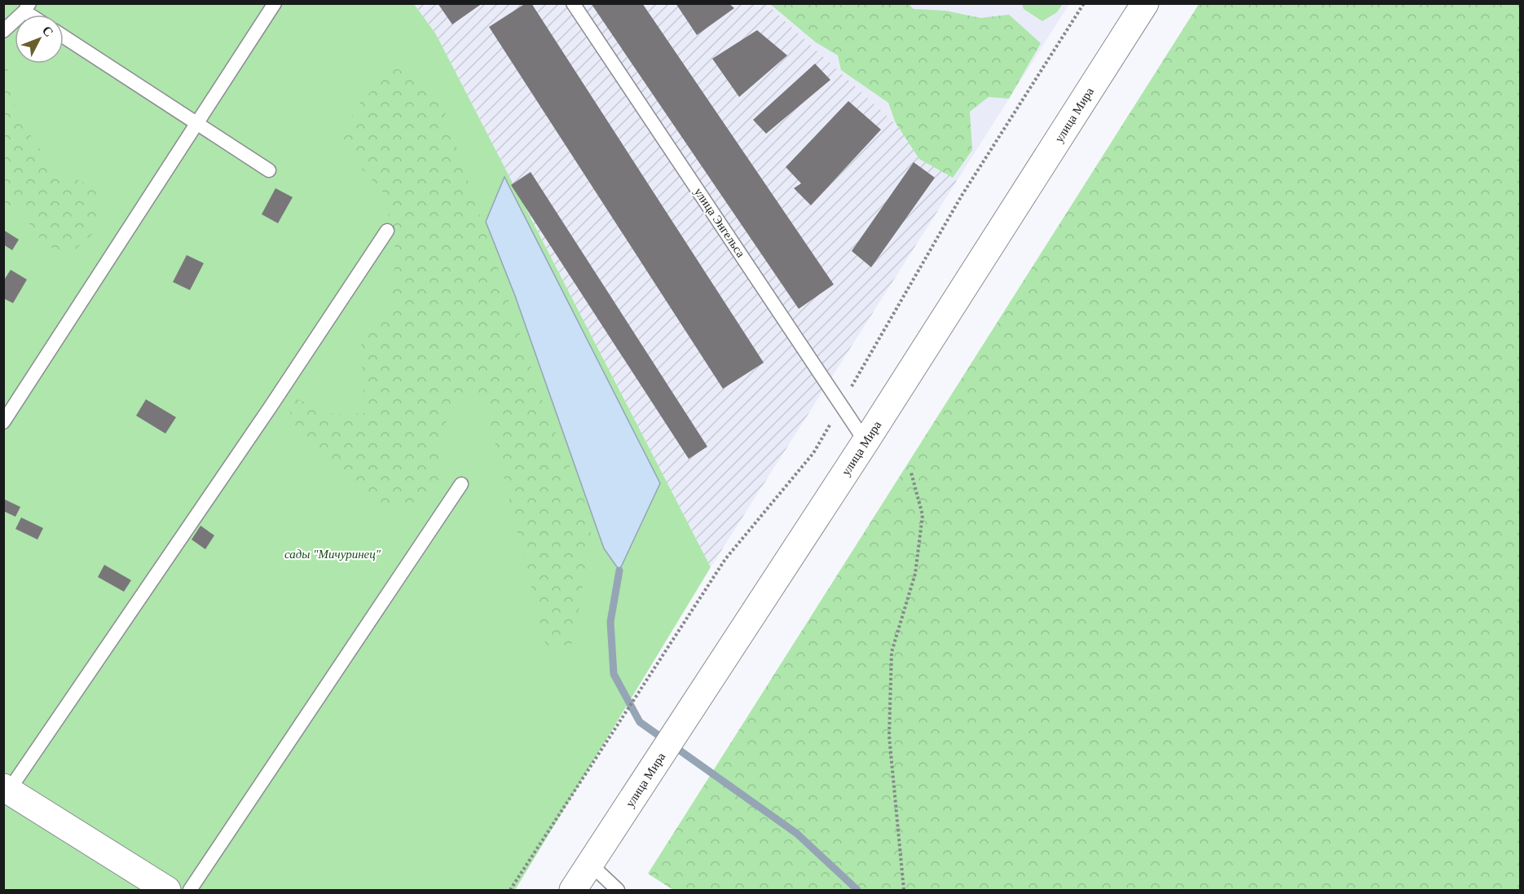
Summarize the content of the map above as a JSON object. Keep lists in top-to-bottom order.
{
  "streets": {
    "main road": ["улица Мира"],
    "lane": ["улица Энгельса"]
  },
  "crossings": [
    ["улица Мира", "улица Энгельса"]
  ],
  "parks": ["сады \"Мичуринец\""],
  "north": "top right"
}
